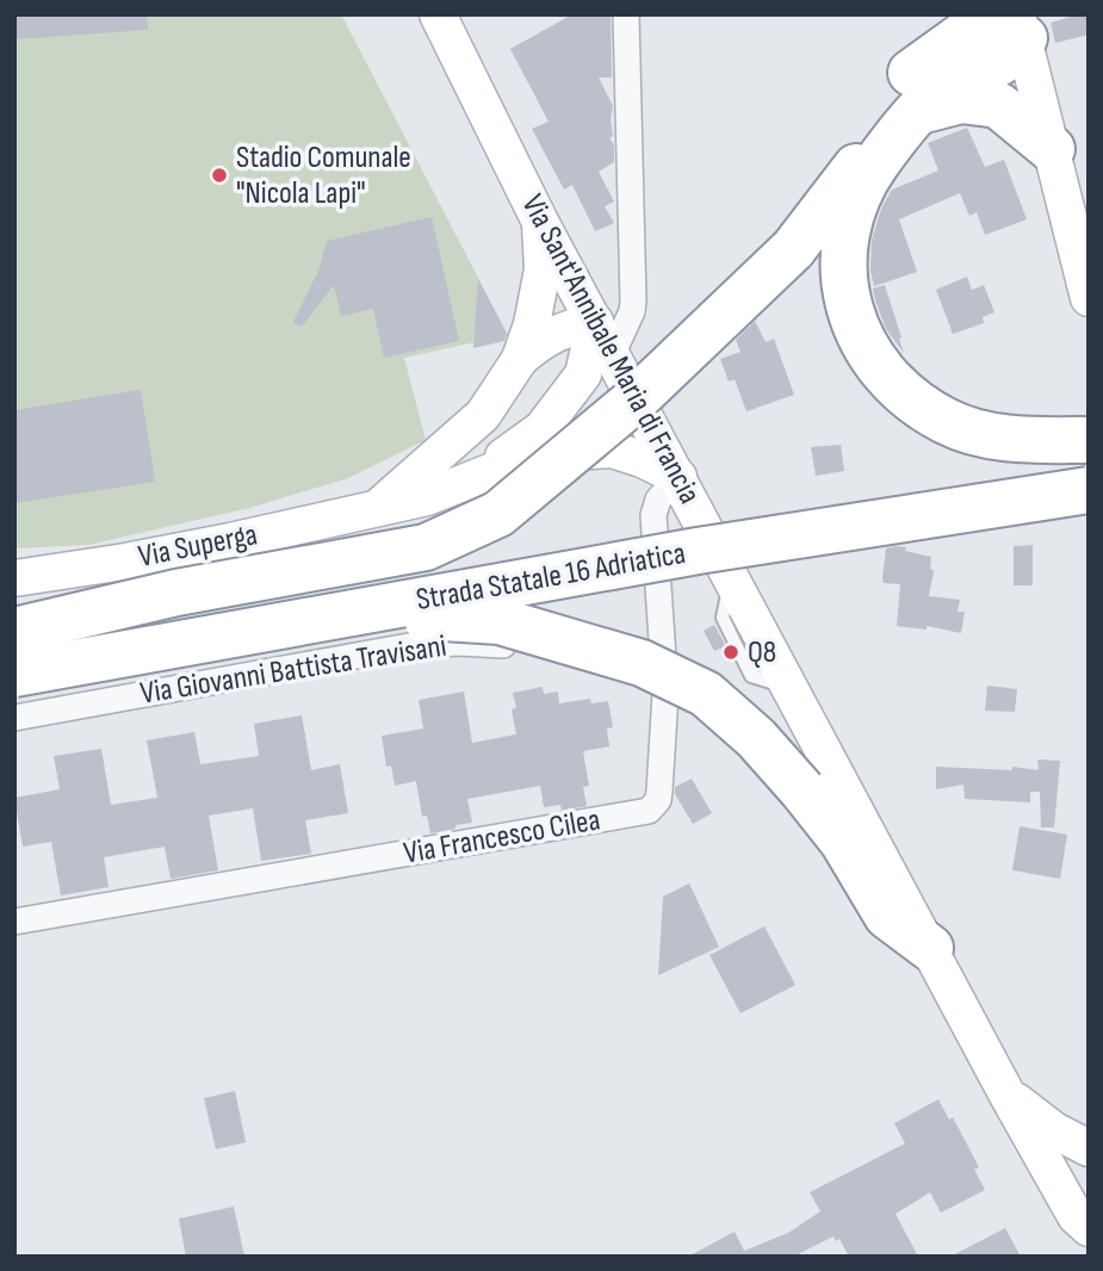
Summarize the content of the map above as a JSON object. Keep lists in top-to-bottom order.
{
  "streets": {
    "highway": ["Strada Statale 16 Adriatica"],
    "street": [
      "Via Sant'Annibale Maria di Francia",
      "Via Superga",
      "Via Giovanni Battista Travisani",
      "Via Francesco Cilea"
    ]
  },
  "crossings": [
    ["Via Sant'Annibale Maria di Francia", "Via Superga"],
    ["Via Sant'Annibale Maria di Francia", "Via Francesco Cilea"],
    ["Via Superga", "Via Francesco Cilea"],
    ["Via Giovanni Battista Travisani", "Via Francesco Cilea"]
  ],
  "places": ["Stadio Comunale \"Nicola Lapi\"", "Q8"]
}
